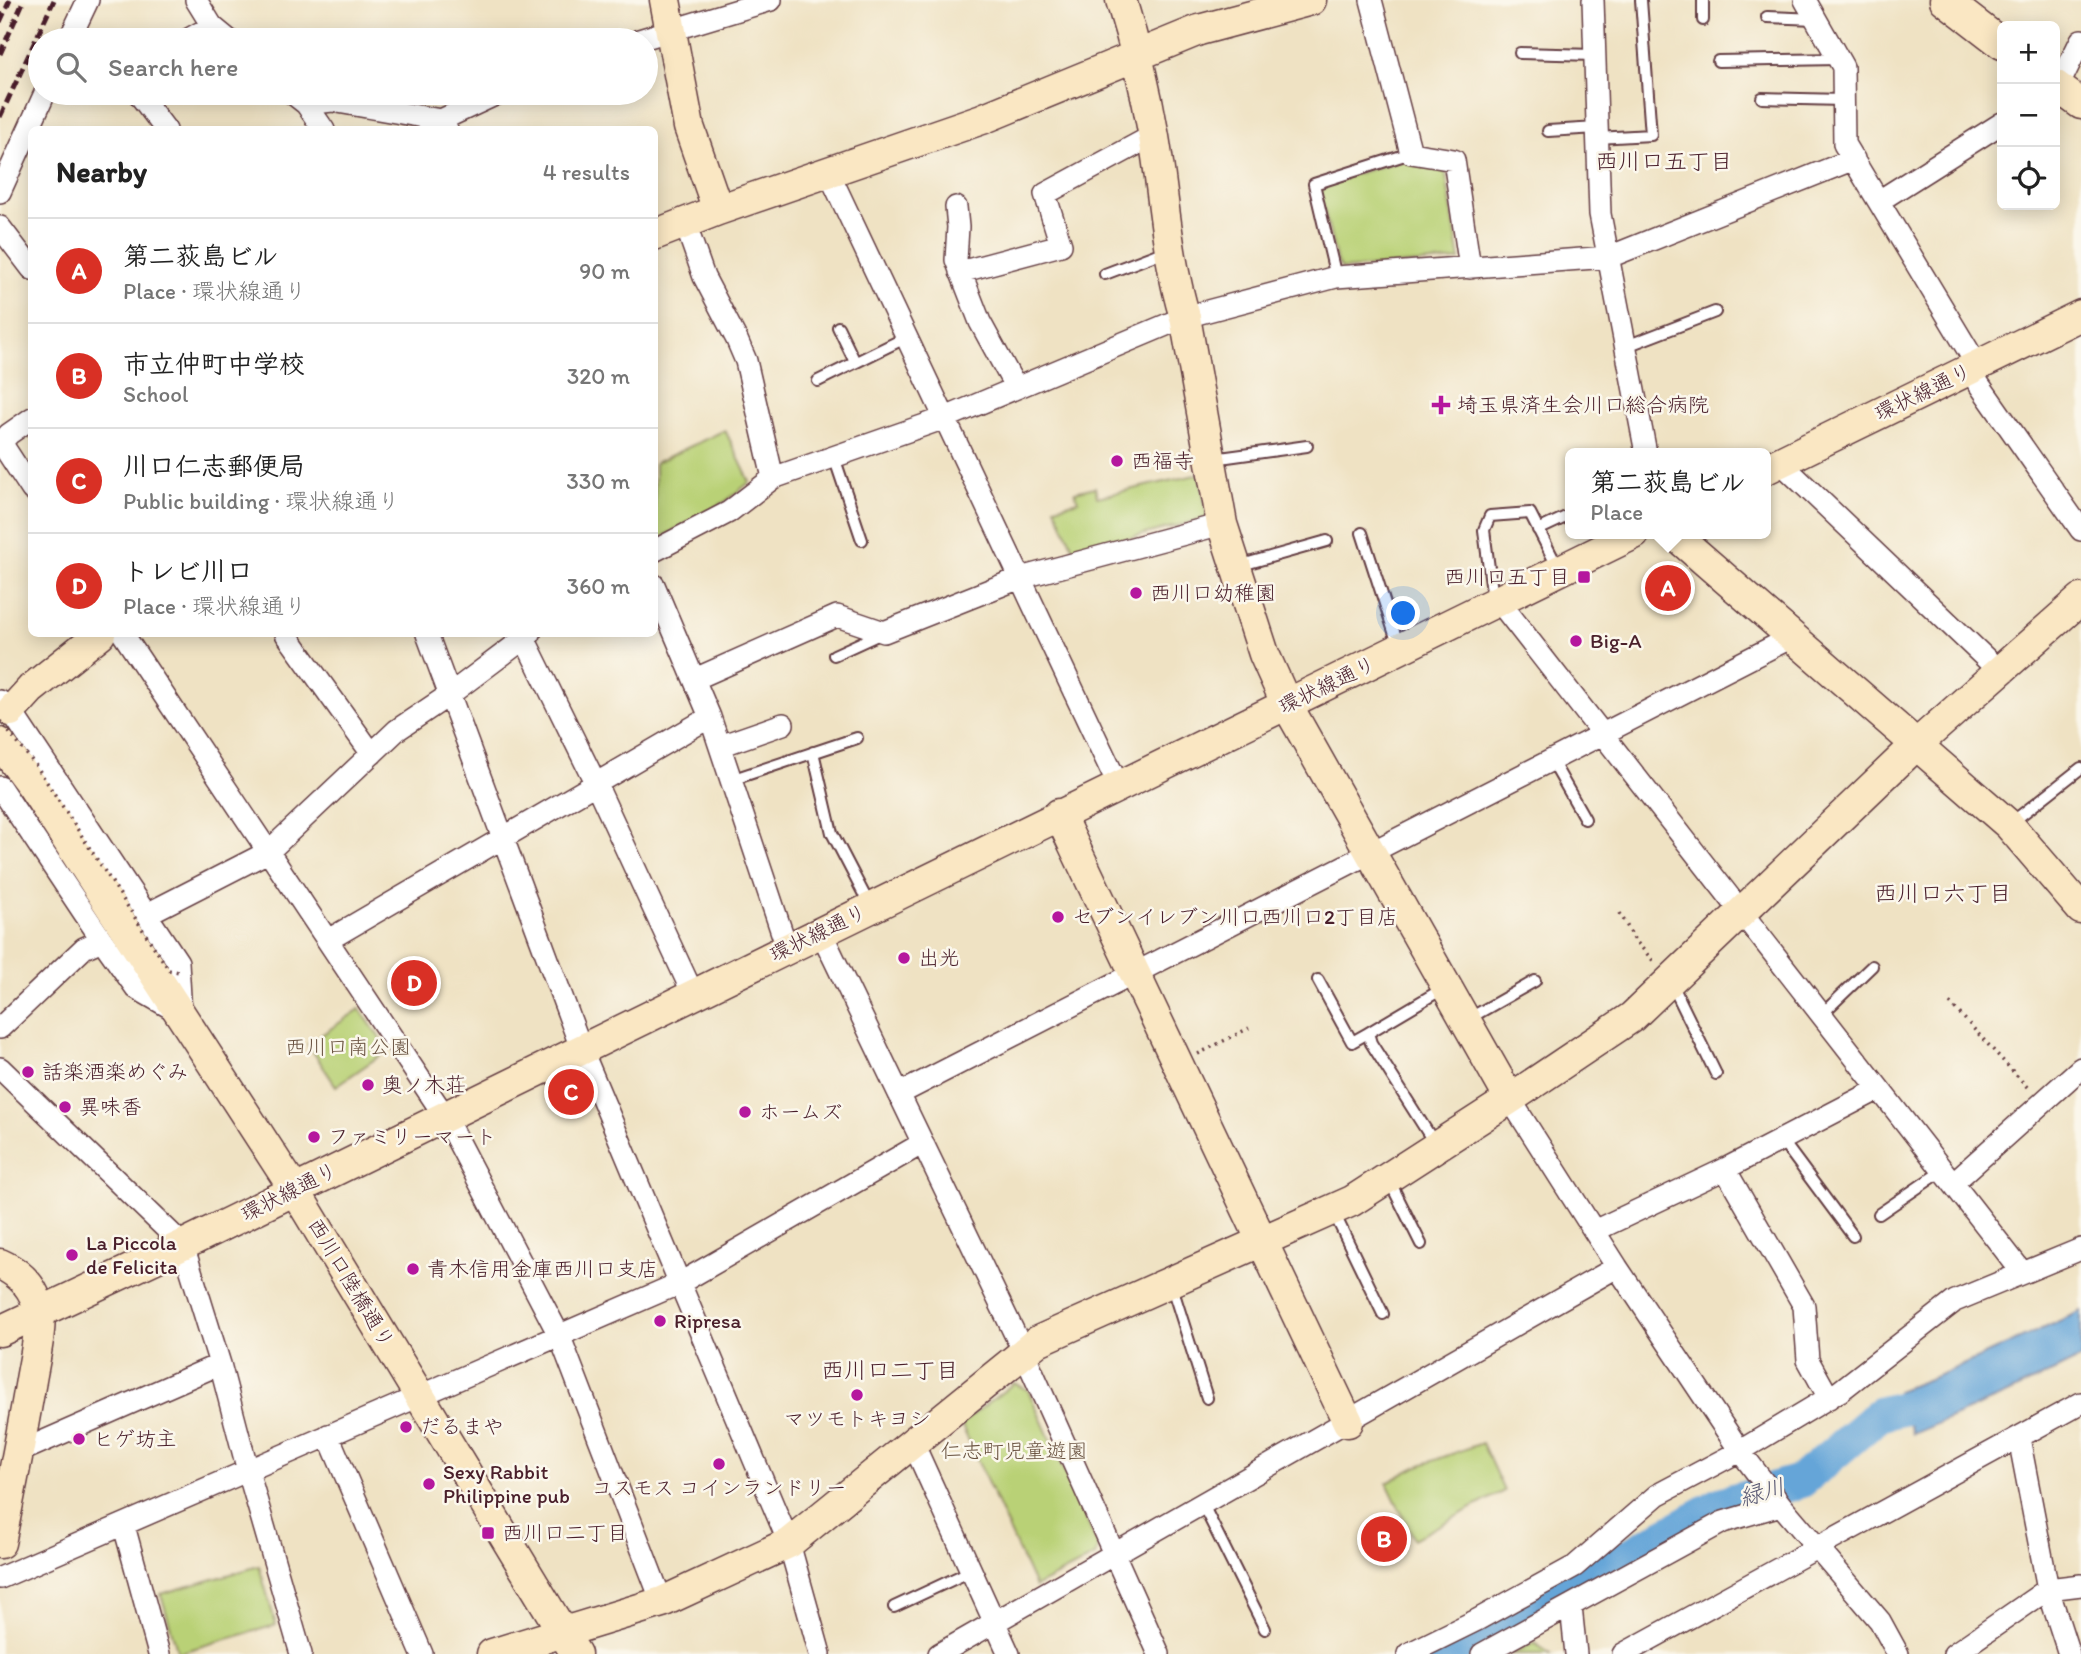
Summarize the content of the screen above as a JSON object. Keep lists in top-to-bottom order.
{
  "streets": {
    "street": ["環状線通り", "西川口陸橋通り"]
  },
  "crossings": [
    ["環状線通り", "西川口陸橋通り"]
  ],
  "districts": ["西川口五丁目", "西川口六丁目", "西川口二丁目"],
  "water": ["緑川"],
  "parks": ["西川口南公園", "仁志町児童遊園"],
  "places": {
    "health": ["埼玉県済生会川口総合病院"],
    "other": [
      "西福寺",
      "西川口幼稚園",
      "Big-A",
      "セブンイレブン川口西川口2丁目店",
      "出光",
      "話楽酒楽めぐみ",
      "奥ノ木荘",
      "異味香",
      "ホームズ",
      "ファミリーマート",
      "La Piccola de Felicita",
      "青木信用金庫西川口支店",
      "Ripresa",
      "マツモトキヨシ",
      "だるまや",
      "ヒゲ坊主",
      "コスモス コインランドリー",
      "Sexy Rabbit Philippine pub"
    ],
    "transit": ["西川口五丁目", "西川口二丁目"]
  },
  "page": {
    "map_buttons": ["+", "−"],
    "search": "Search here",
    "heading": ["Nearby", "4 results"],
    "list": [
      {
        "mark": "A",
        "name": "第二荻島ビル",
        "note": "Place · 環状線通り",
        "value": "90 m"
      },
      {
        "mark": "B",
        "name": "市立仲町中学校",
        "note": "School",
        "value": "320 m"
      },
      {
        "mark": "C",
        "name": "川口仁志郵便局",
        "note": "Public building · 環状線通り",
        "value": "330 m"
      },
      {
        "mark": "D",
        "name": "トレビ川口",
        "note": "Place · 環状線通り",
        "value": "360 m"
      }
    ],
    "popup": ["第二荻島ビル", "Place"],
    "pins": [
      "A",
      "D",
      "C",
      "B"
    ]
  }
}
